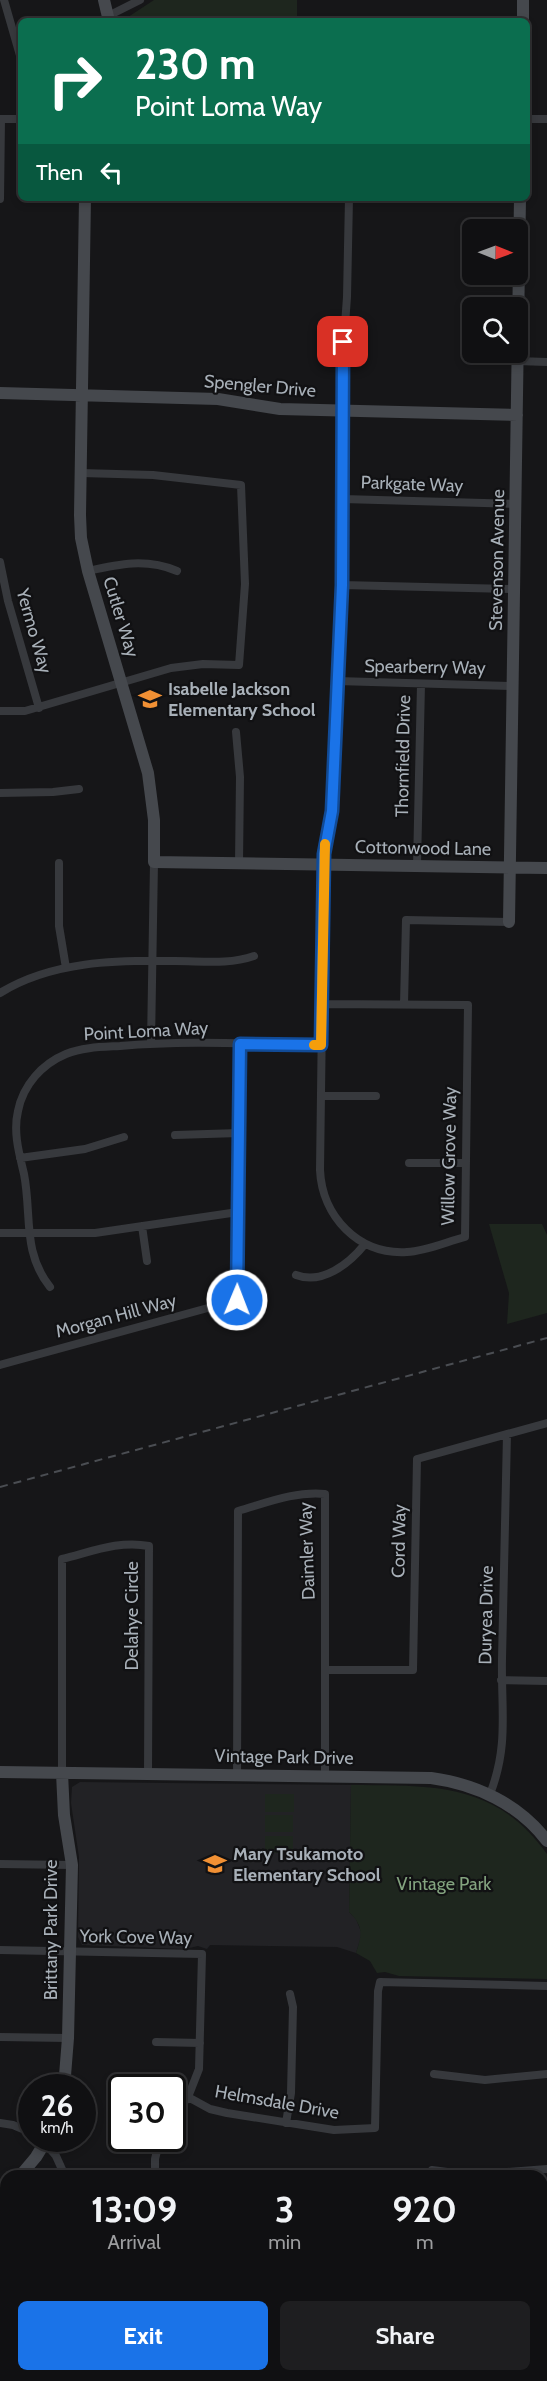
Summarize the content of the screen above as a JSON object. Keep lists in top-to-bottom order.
{
  "streets": {
    "street": [
      "Spengler Drive",
      "Parkgate Way",
      "Stevenson Avenue",
      "Cutler Way",
      "Yermo Way",
      "Spearberry Way",
      "Thornfield Drive",
      "Cottonwood Lane",
      "Point Loma Way",
      "Willow Grove Way",
      "Morgan Hill Way",
      "Cord Way",
      "Daimler Way",
      "Duryea Drive",
      "Delahye Circle",
      "Vintage Park Drive",
      "Brittany Park Drive",
      "York Cove Way",
      "Helmsdale Drive"
    ]
  },
  "crossings": [
    ["Spengler Drive", "Stevenson Avenue"],
    ["Spengler Drive", "Cutler Way"],
    ["Spengler Drive", "Willow Grove Way"],
    ["Parkgate Way", "Stevenson Avenue"],
    ["Parkgate Way", "Willow Grove Way"],
    ["Stevenson Avenue", "Spearberry Way"],
    ["Stevenson Avenue", "Cottonwood Lane"],
    ["Cutler Way", "Cottonwood Lane"],
    ["Cutler Way", "Point Loma Way"],
    ["Spearberry Way", "Thornfield Drive"],
    ["Spearberry Way", "Willow Grove Way"],
    ["Thornfield Drive", "Cottonwood Lane"],
    ["Cottonwood Lane", "Willow Grove Way"],
    ["Point Loma Way", "Willow Grove Way"],
    ["Point Loma Way", "Morgan Hill Way"],
    ["Cord Way", "Daimler Way"],
    ["Cord Way", "Duryea Drive"],
    ["Daimler Way", "Vintage Park Drive"],
    ["Duryea Drive", "Vintage Park Drive"],
    ["Delahye Circle", "Vintage Park Drive"],
    ["Delahye Circle", "Brittany Park Drive"],
    ["Vintage Park Drive", "Brittany Park Drive"],
    ["Brittany Park Drive", "York Cove Way"]
  ],
  "parks": ["Vintage Park"],
  "places": {
    "school or university": ["Isabelle Jackson Elementary School", "Mary Tsukamoto Elementary School"]
  },
  "north": "right",
  "page": {
    "turn": ["230 m", "Point Loma Way"],
    "then": "Then",
    "speed": "26 km/h",
    "limit": "30",
    "eta": [
      "13:09",
      "Arrival",
      "3",
      "min",
      "920",
      "m"
    ],
    "buttons": ["Exit", "Share"]
  }
}
